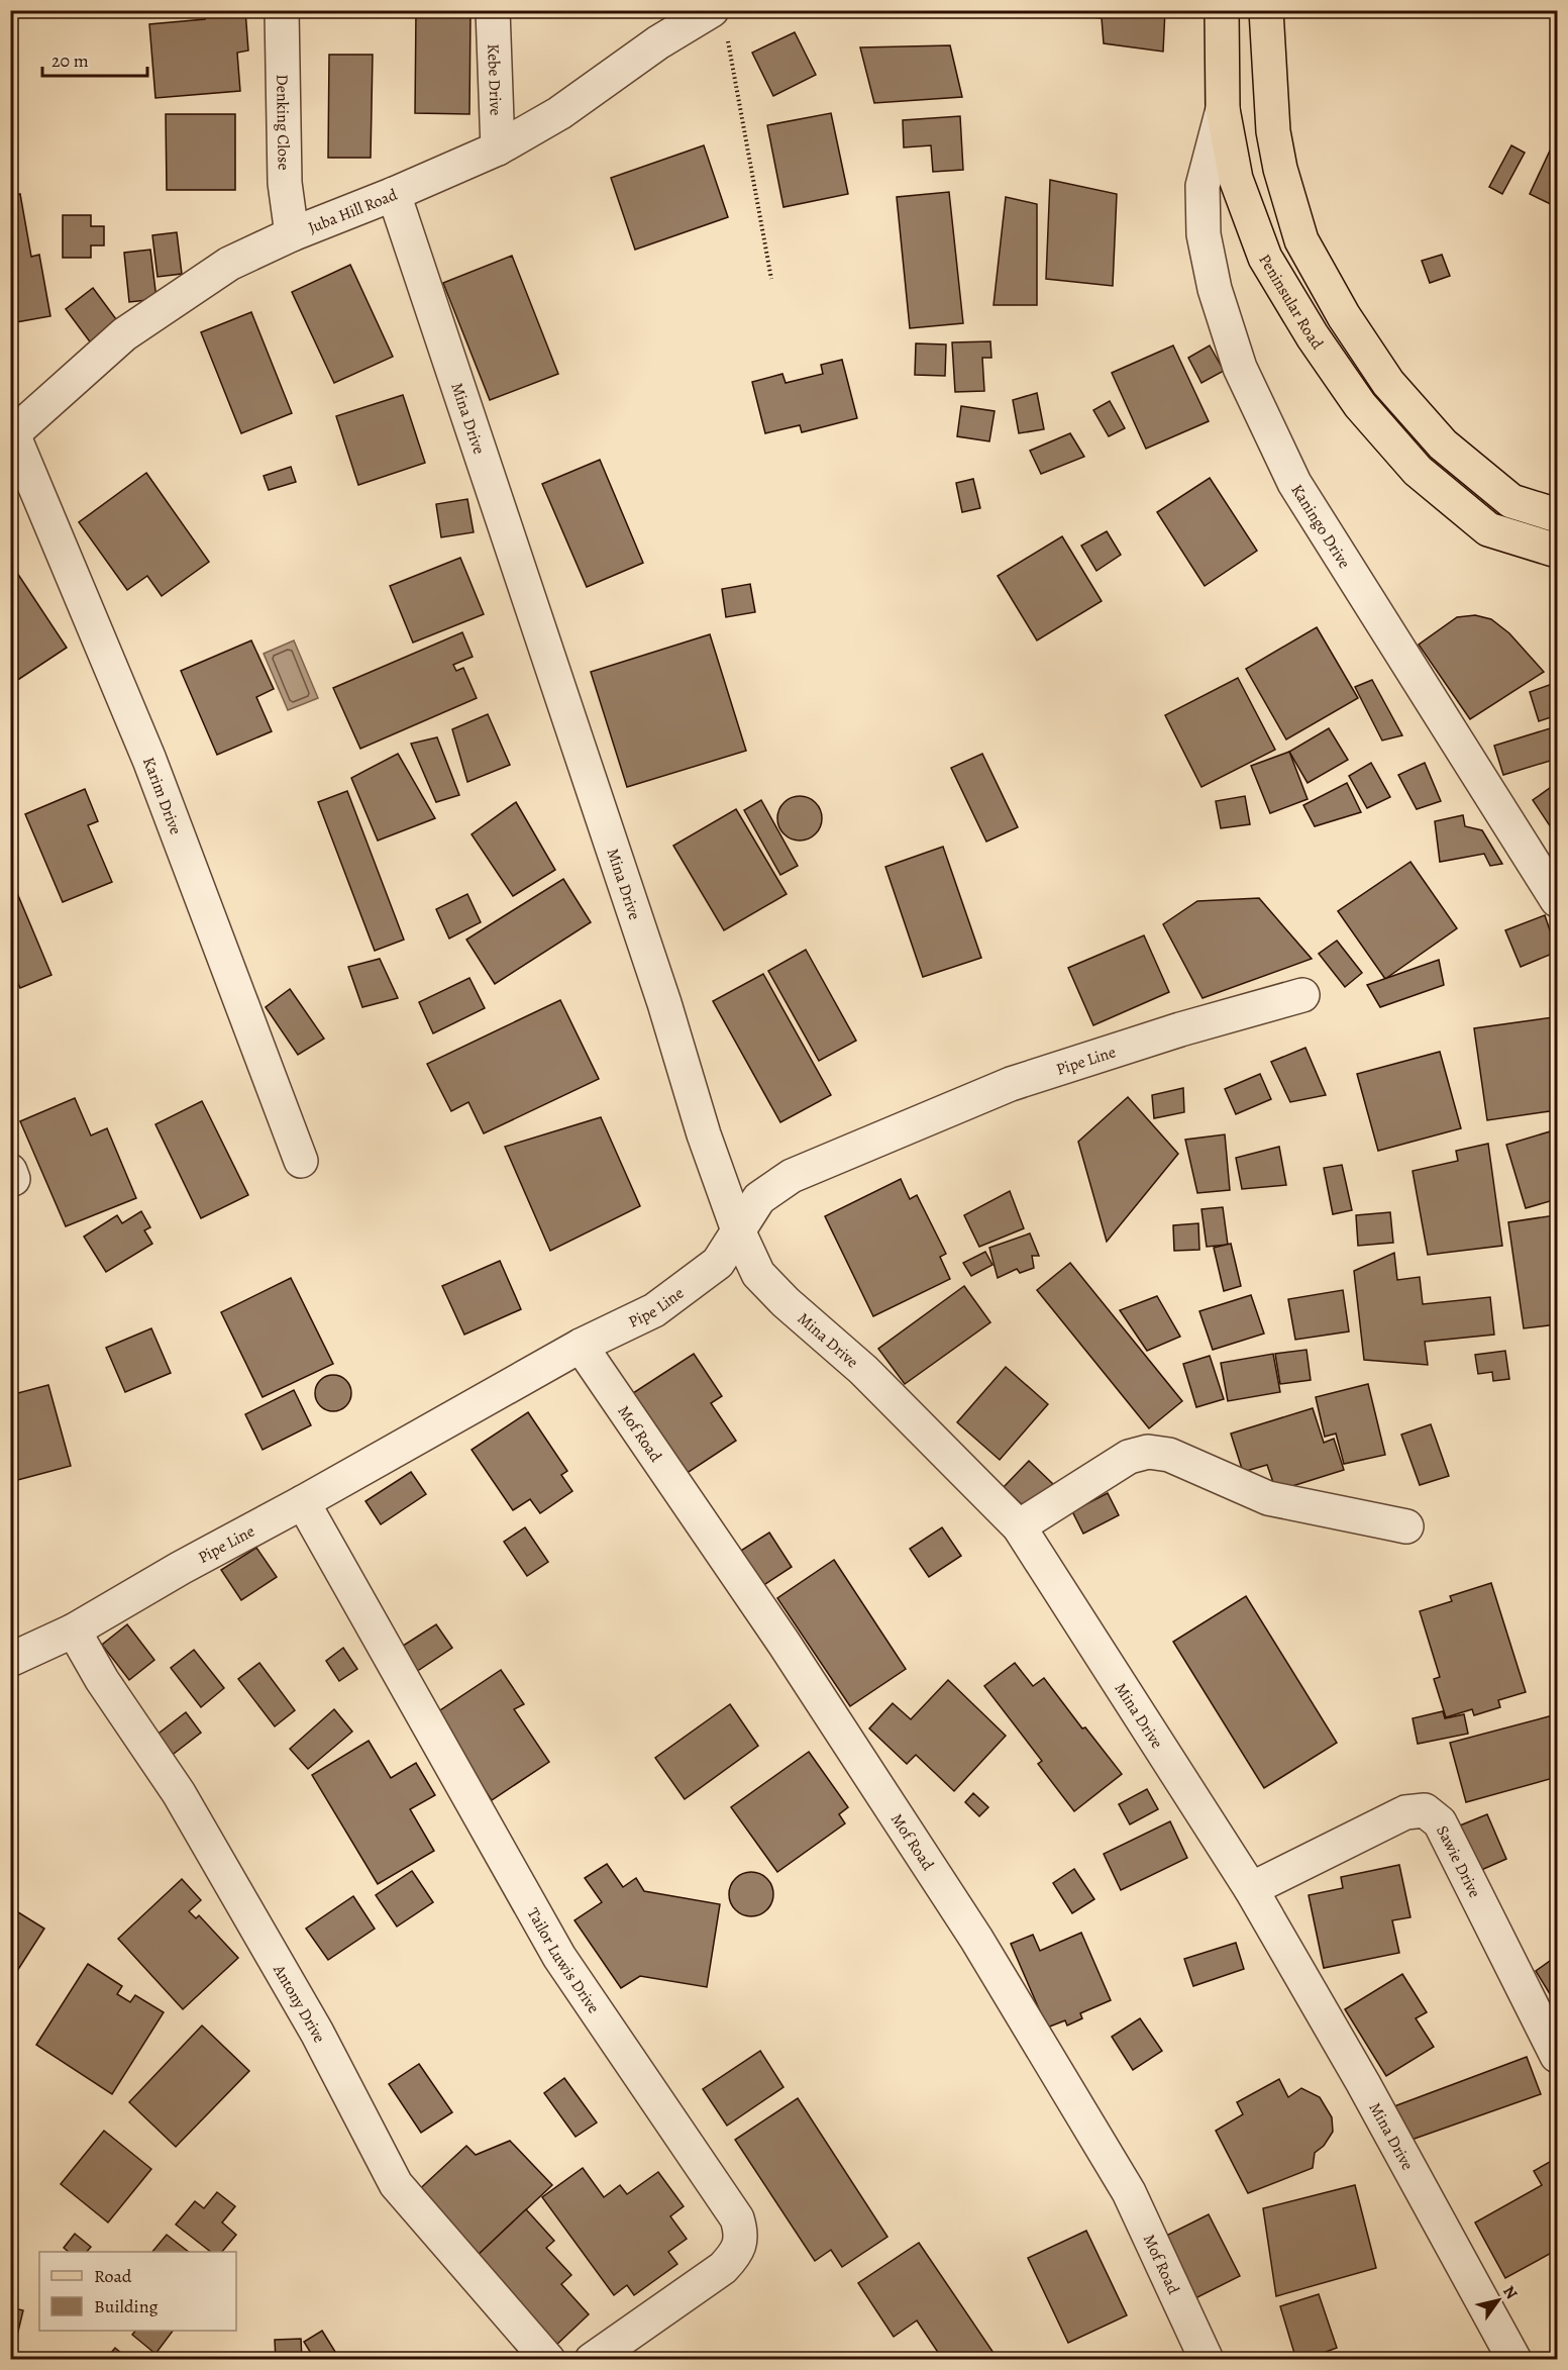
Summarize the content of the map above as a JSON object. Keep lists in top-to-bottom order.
{
  "streets": {
    "main road": ["Peninsular Road"],
    "street": [
      "Kebe Drive",
      "Denking Close",
      "Juba Hill Road",
      "Mina Drive",
      "Kaningo Drive",
      "Karim Drive",
      "Pipe Line",
      "Mof Road",
      "Sawie Drive",
      "Tailor Luwis Drive",
      "Antony Drive"
    ]
  },
  "crossings": [
    ["Kebe Drive", "Juba Hill Road"],
    ["Denking Close", "Juba Hill Road"],
    ["Juba Hill Road", "Mina Drive"],
    ["Juba Hill Road", "Karim Drive"],
    ["Peninsular Road", "Kaningo Drive"],
    ["Mina Drive", "Pipe Line"],
    ["Mina Drive", "Sawie Drive"],
    ["Pipe Line", "Mof Road"],
    ["Pipe Line", "Tailor Luwis Drive"],
    ["Pipe Line", "Antony Drive"]
  ],
  "legend": ["Road", "Building"],
  "scale_bar": "20 m",
  "north": "top right"
}
